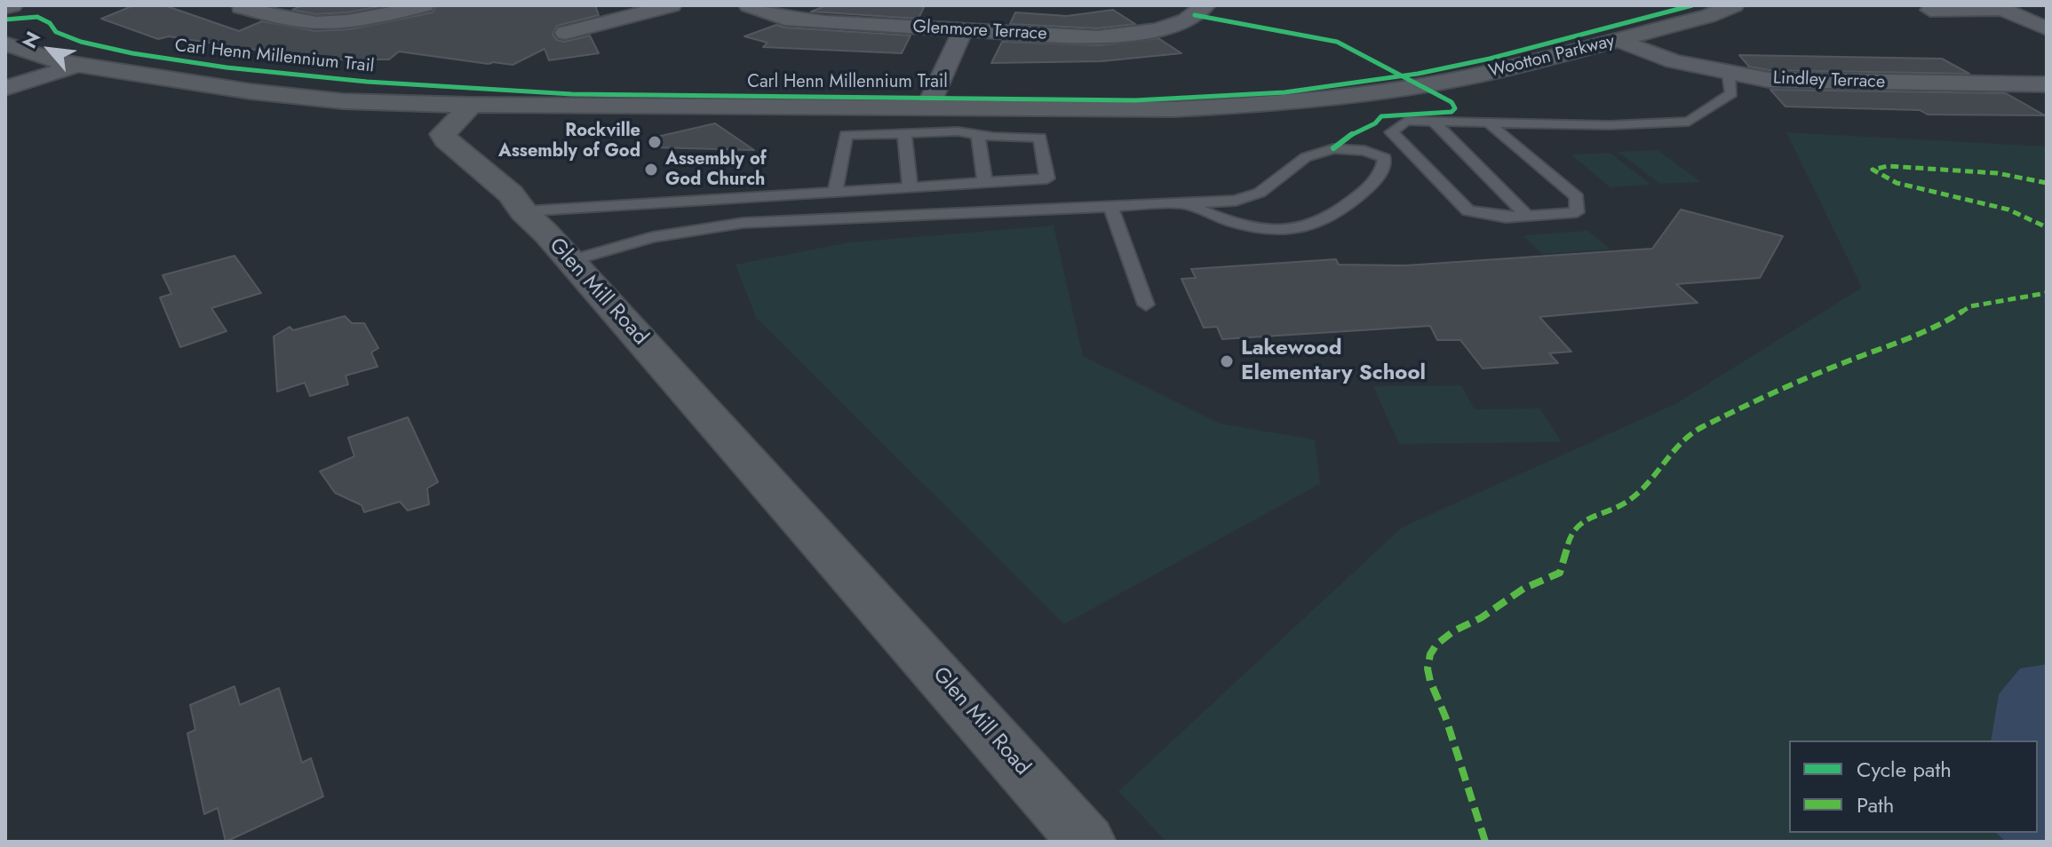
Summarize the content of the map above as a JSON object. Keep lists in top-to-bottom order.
{
  "streets": {
    "main road": ["Wootton Parkway", "Glen Mill Road"],
    "street": ["Glenmore Terrace", "Lindley Terrace"],
    "cycle path": ["Carl Henn Millennium Trail"]
  },
  "crossings": [
    ["Wootton Parkway", "Lindley Terrace"],
    ["Wootton Parkway", "Glen Mill Road"]
  ],
  "places": ["Rockville Assembly of God", "Assembly of God Church", "Lakewood Elementary School"],
  "legend": ["Cycle path", "Path"],
  "north": "top left"
}
